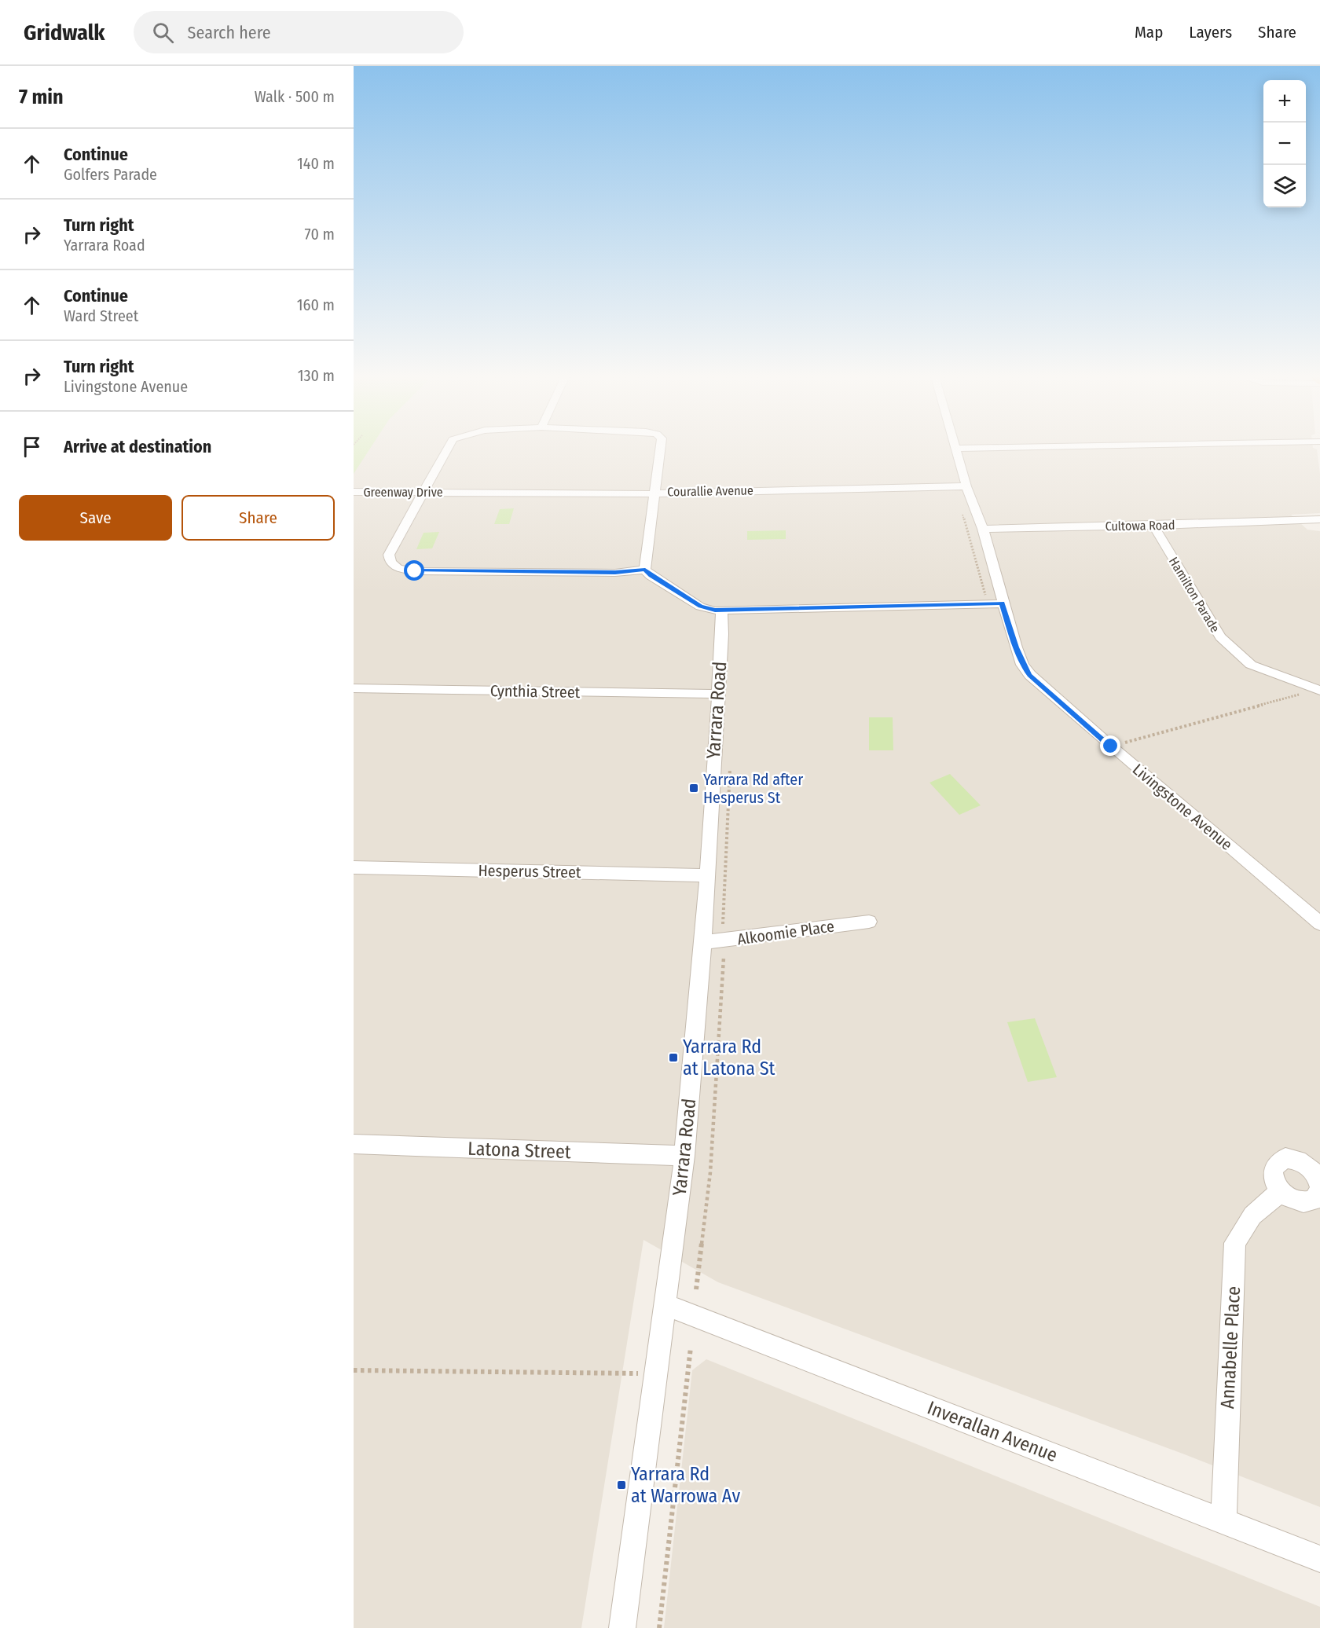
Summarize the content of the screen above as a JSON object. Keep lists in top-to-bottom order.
{
  "streets": {
    "street": [
      "Courallie Avenue",
      "Greenway Drive",
      "Cultowa Road",
      "Hamilton Parade",
      "Cynthia Street",
      "Yarrara Road",
      "Livingstone Avenue",
      "Hesperus Street",
      "Alkoomie Place",
      "Latona Street",
      "Annabelle Place",
      "Inverallan Avenue"
    ]
  },
  "crossings": [
    ["Courallie Avenue", "Greenway Drive"],
    ["Courallie Avenue", "Livingstone Avenue"],
    ["Cultowa Road", "Hamilton Parade"],
    ["Cultowa Road", "Livingstone Avenue"],
    ["Cynthia Street", "Yarrara Road"],
    ["Yarrara Road", "Hesperus Street"],
    ["Yarrara Road", "Alkoomie Place"],
    ["Yarrara Road", "Latona Street"],
    ["Yarrara Road", "Inverallan Avenue"],
    ["Annabelle Place", "Inverallan Avenue"]
  ],
  "places": {
    "transit": ["Yarrara Rd after Hesperus St", "Yarrara Rd at Latona St", "Yarrara Rd at Warrowa Av"]
  },
  "page": {
    "header": "Gridwalk",
    "search": "Search here",
    "nav": ["Map", "Layers", "Share"],
    "heading": ["7 min", "Walk · 500 m"],
    "map_buttons": ["+", "−"],
    "list": [
      ["Continue", "Golfers Parade", "140 m"],
      ["Turn right", "Yarrara Road", "70 m"],
      ["Continue", "Ward Street", "160 m"],
      ["Turn right", "Livingstone Avenue", "130 m"],
      "Arrive at destination"
    ],
    "buttons": ["Save", "Share"]
  }
}
